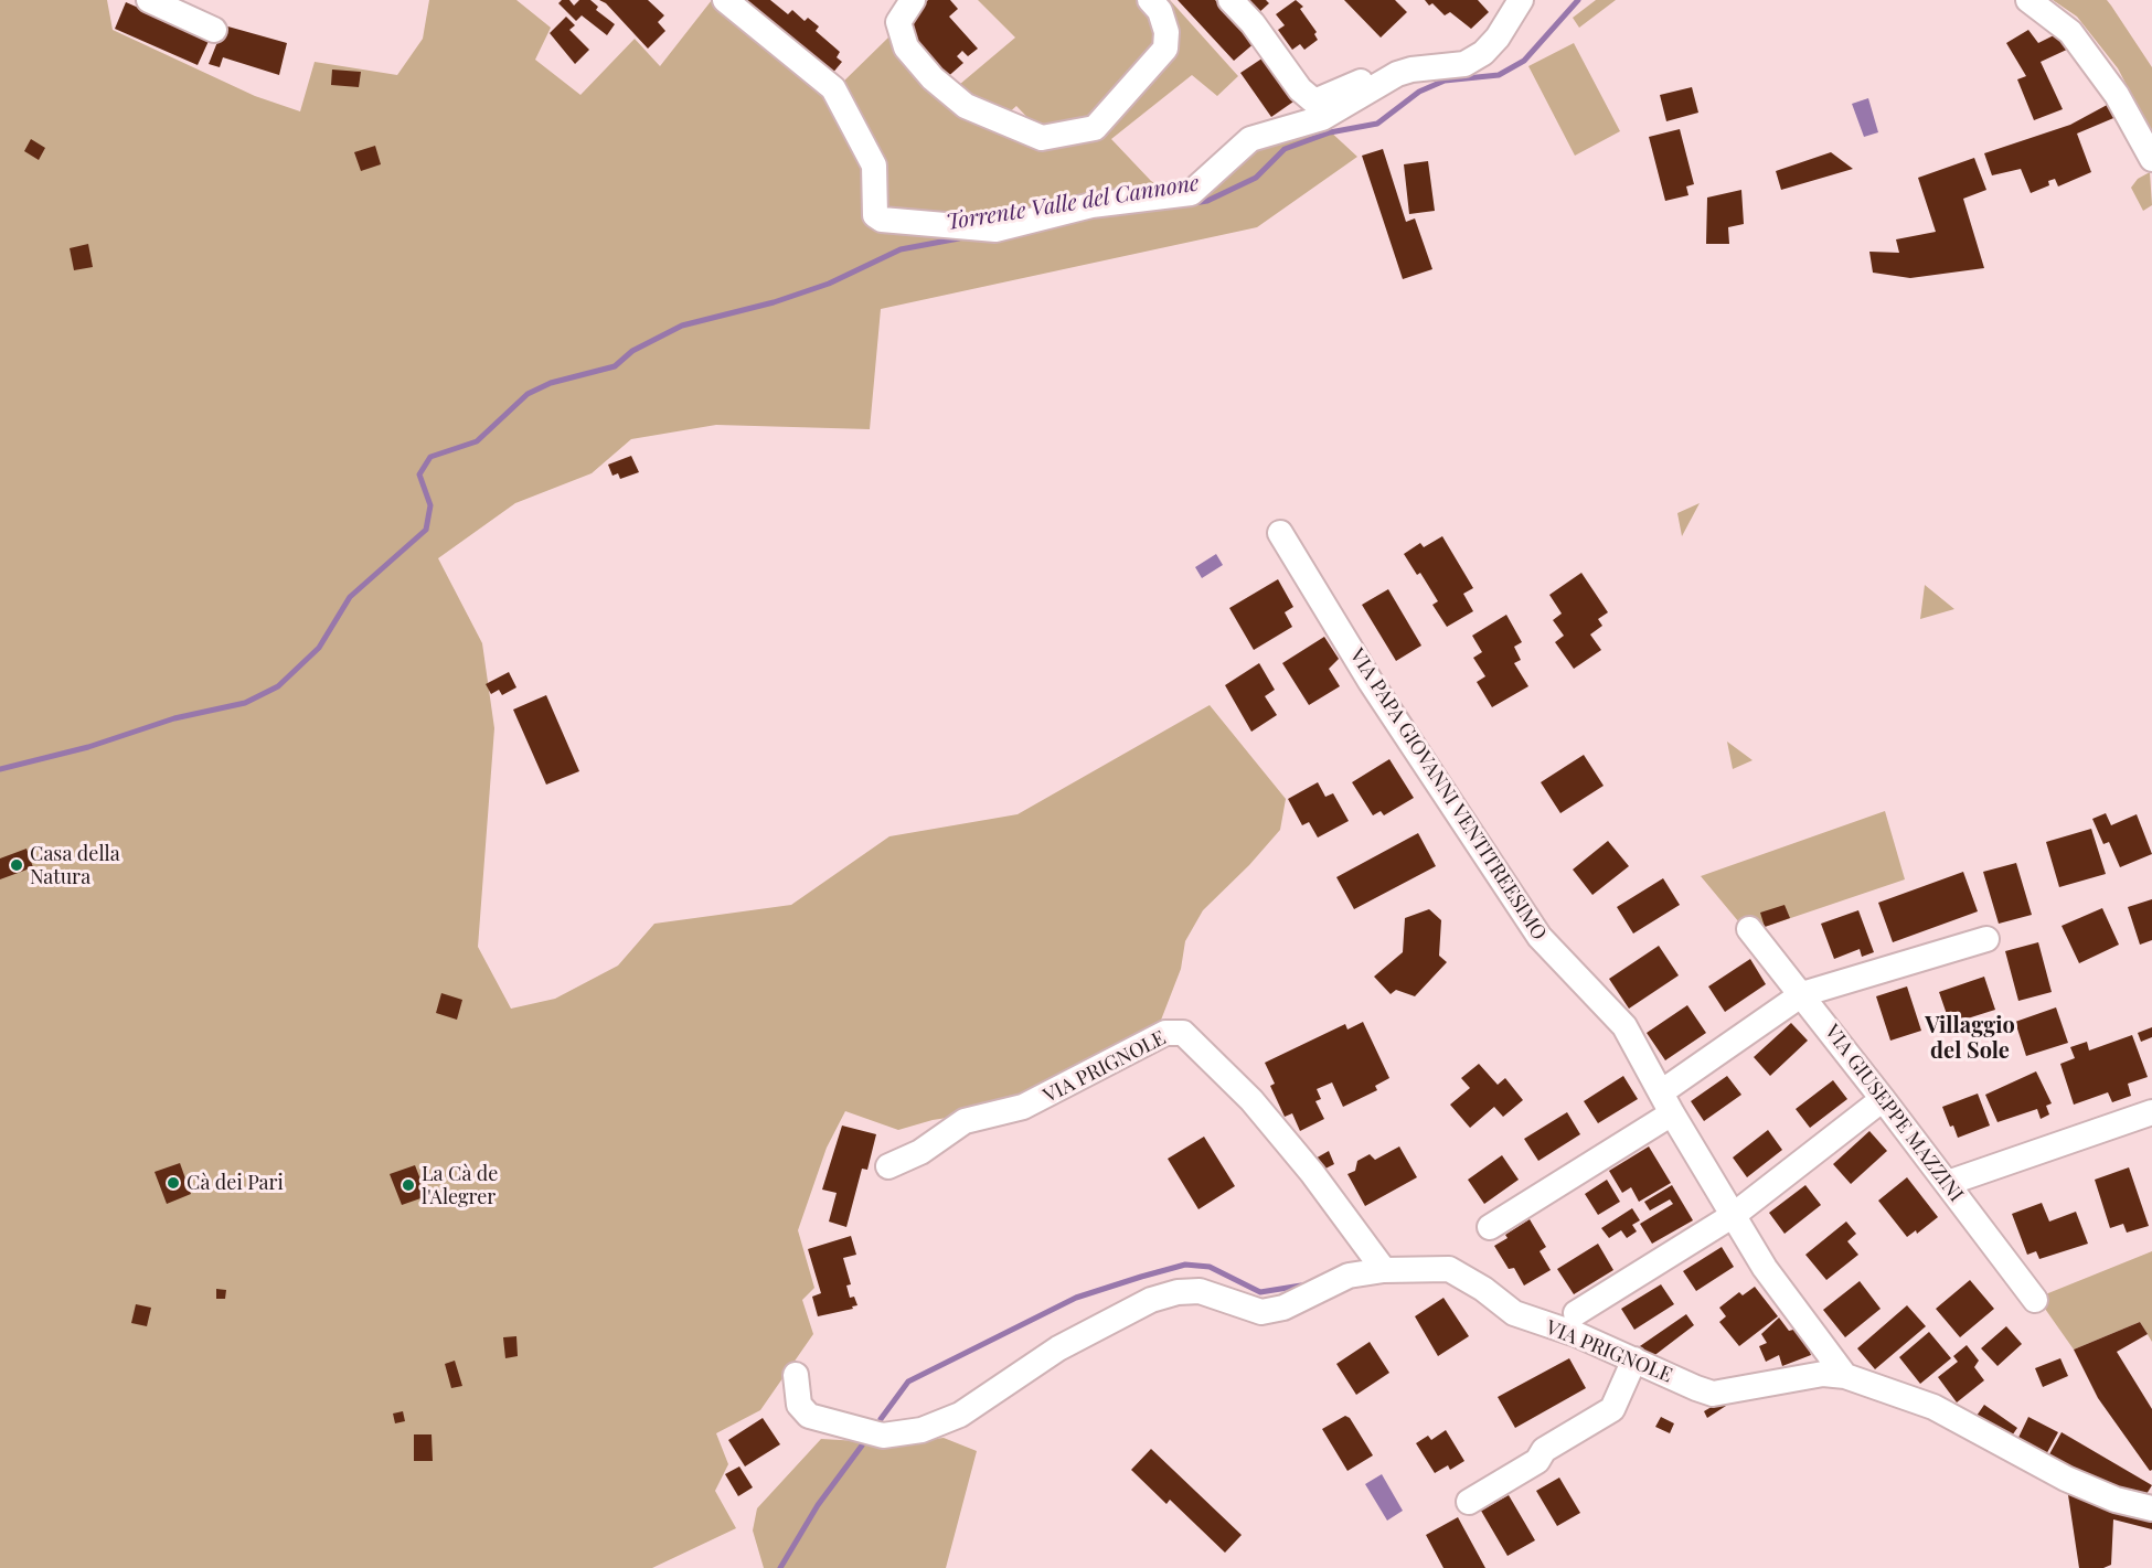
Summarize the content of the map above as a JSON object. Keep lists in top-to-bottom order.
{
  "streets": {
    "street": ["VIA PAPA GIOVANNI VENTITREESIMO", "VIA PRIGNOLE", "VIA GIUSEPPE MAZZINI"]
  },
  "crossings": [
    ["VIA PAPA GIOVANNI VENTITREESIMO", "VIA PRIGNOLE"]
  ],
  "districts": ["Villaggio del Sole"],
  "water": ["Torrente Valle del Cannone"],
  "places": ["Casa della Natura", "Cà dei Pari", "La Cà de l'Alegrer"]
}
